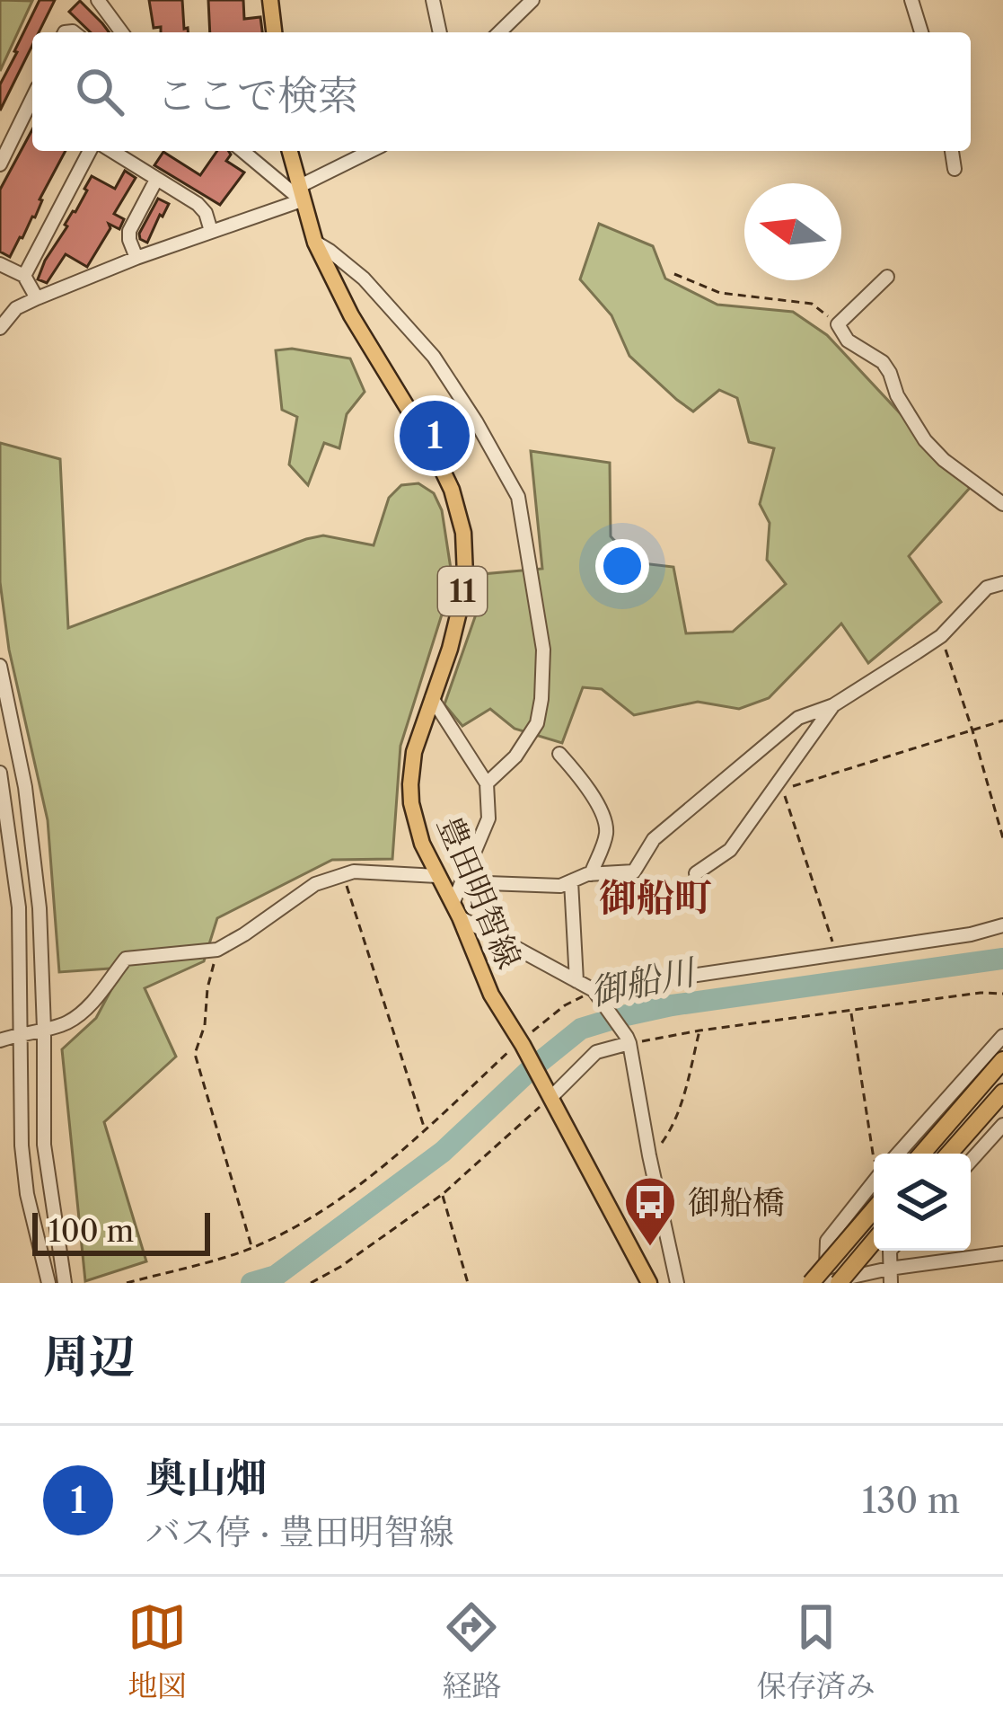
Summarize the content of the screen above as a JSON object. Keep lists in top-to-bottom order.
{
  "streets": {
    "main road": ["11", "豊田明智線"]
  },
  "districts": ["御船町"],
  "water": ["御船川"],
  "places": {
    "bus stop": ["御船橋"]
  },
  "scale_bar": "100 m",
  "north": "left",
  "page": {
    "search": "ここで検索",
    "pins": "1",
    "scale": "100 m",
    "heading": "周辺",
    "list": [
      {
        "mark": "1",
        "name": "奥山畑",
        "note": "バス停 · 豊田明智線",
        "value": "130 m"
      }
    ],
    "nav": ["地図", "経路", "保存済み"]
  }
}
